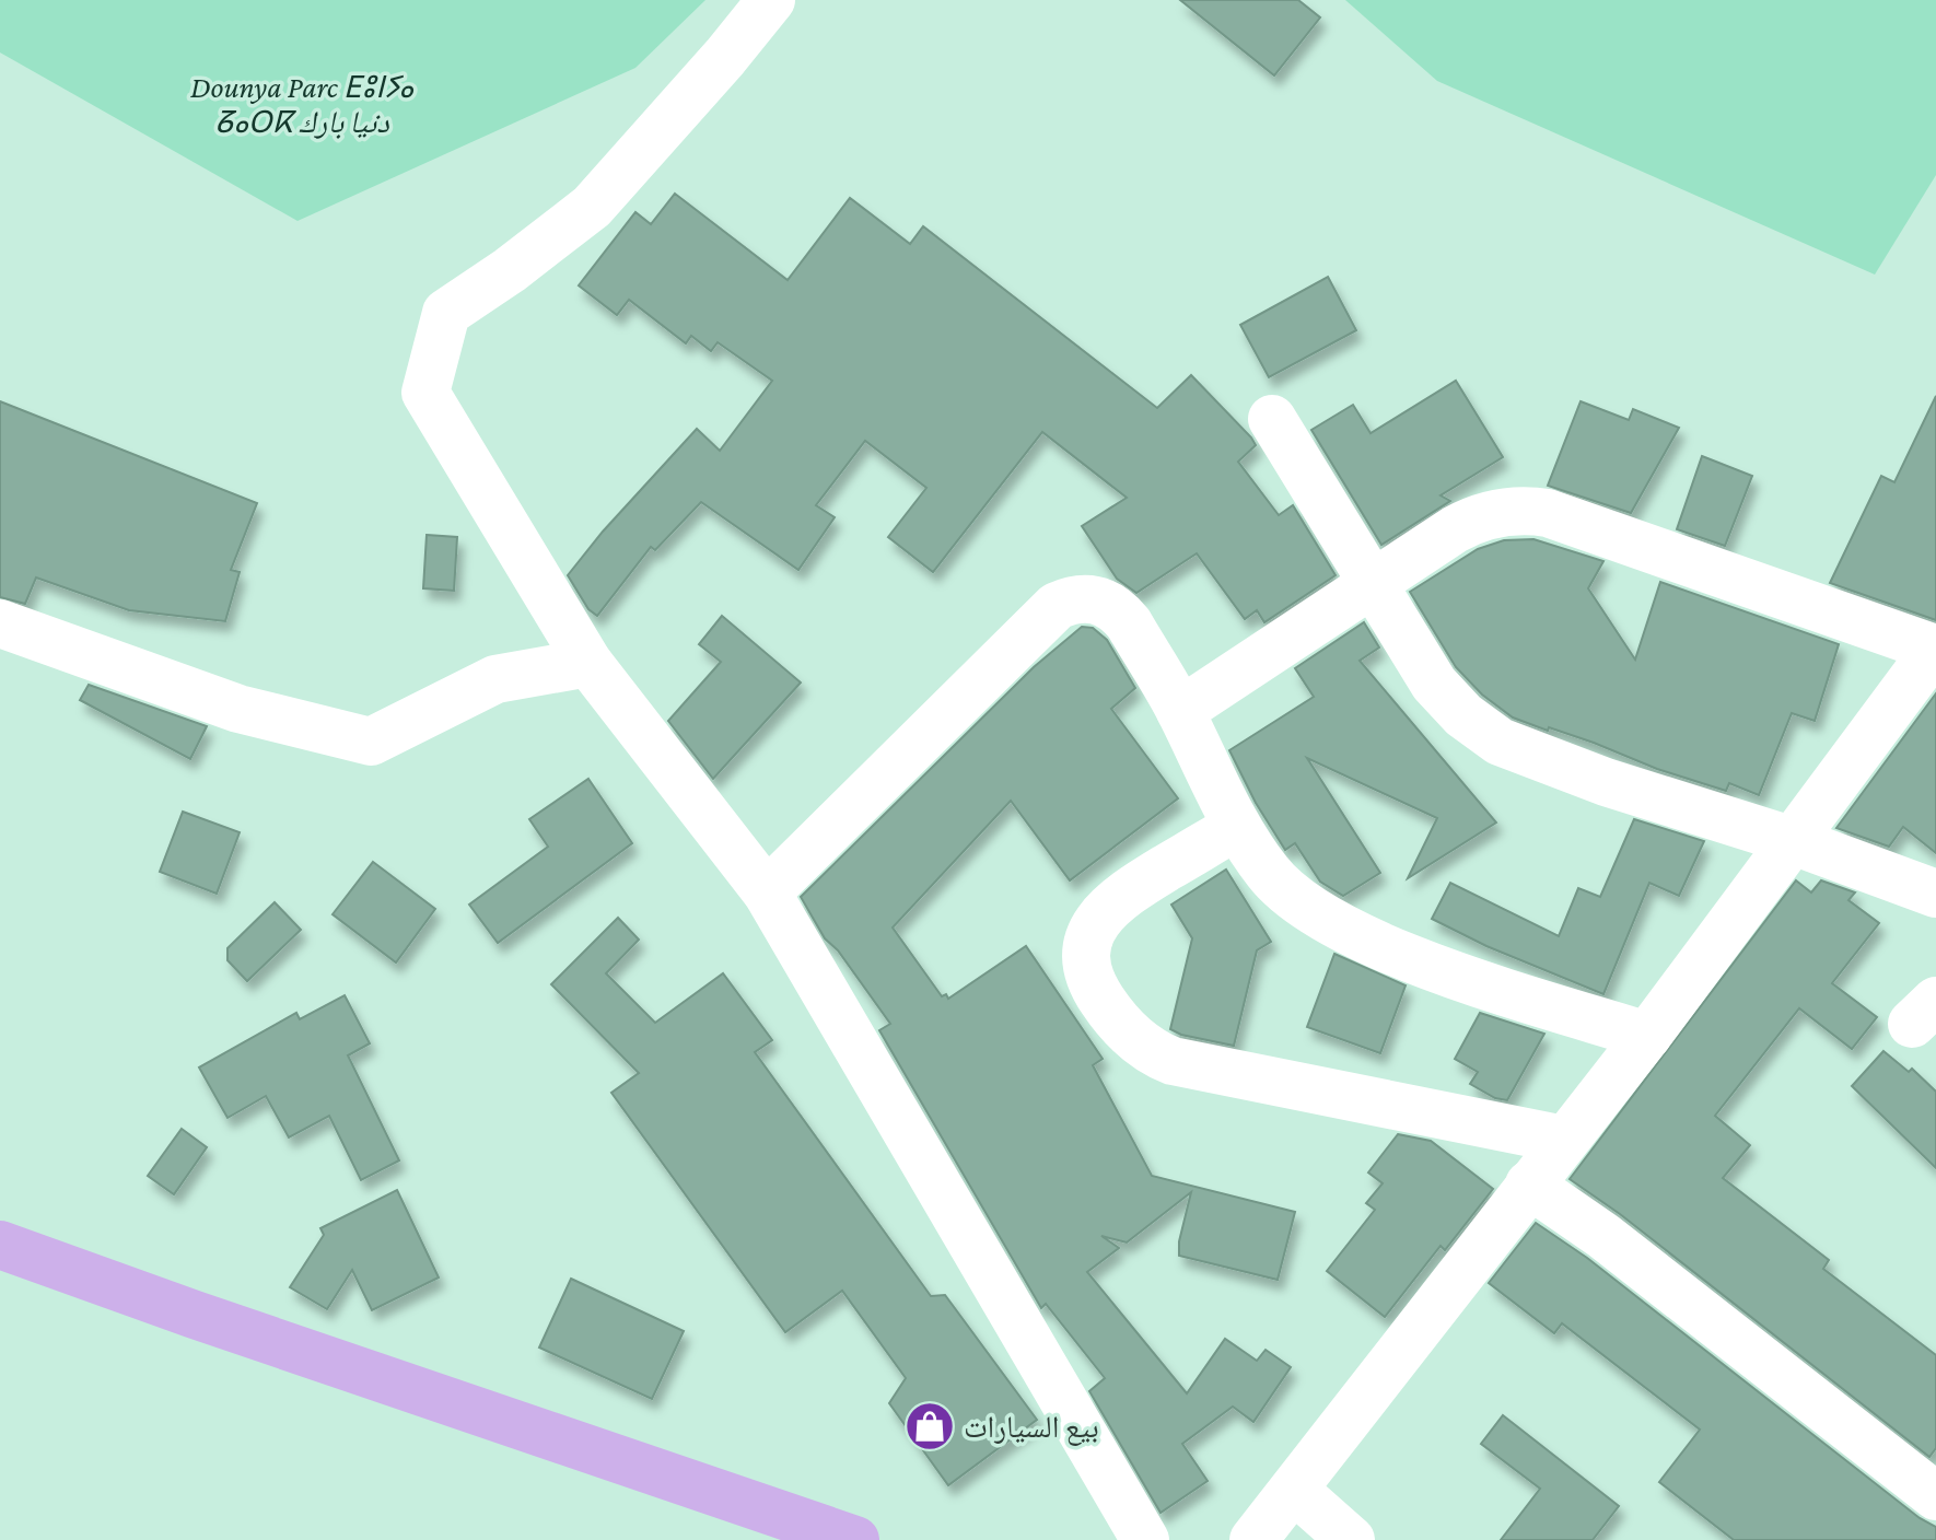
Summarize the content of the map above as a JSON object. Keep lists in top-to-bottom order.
{
  "parks": ["Dounya Parc ⴹⵓⵏⵢⴰ ⵒⴰⵔⴽ دنيا بارك"],
  "places": {
    "shop": ["بيع السيارات"]
  }
}
